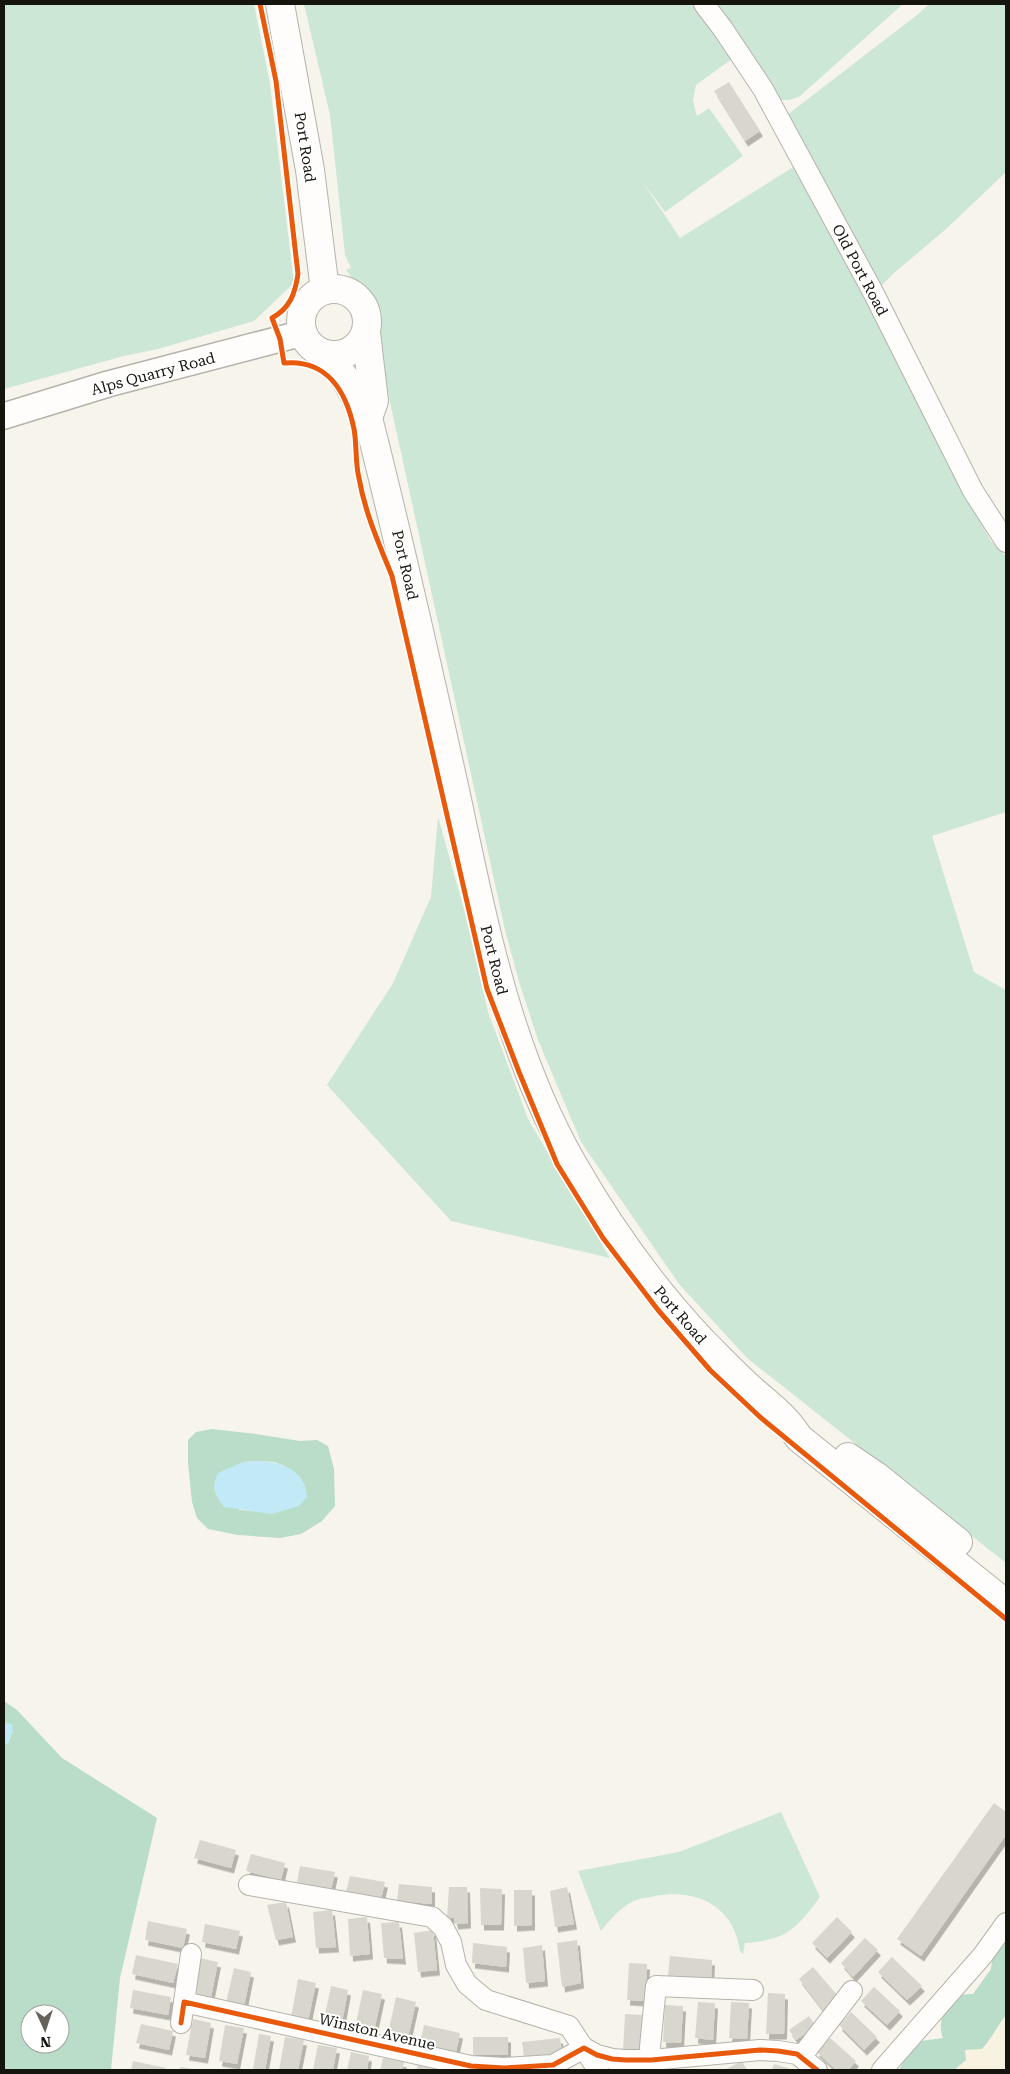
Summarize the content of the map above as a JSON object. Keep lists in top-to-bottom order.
{
  "streets": {
    "main road": ["Port Road"],
    "street": ["Old Port Road", "Alps Quarry Road", "Winston Avenue"]
  },
  "crossings": [
    ["Port Road", "Alps Quarry Road"]
  ],
  "north": "bottom"
}
